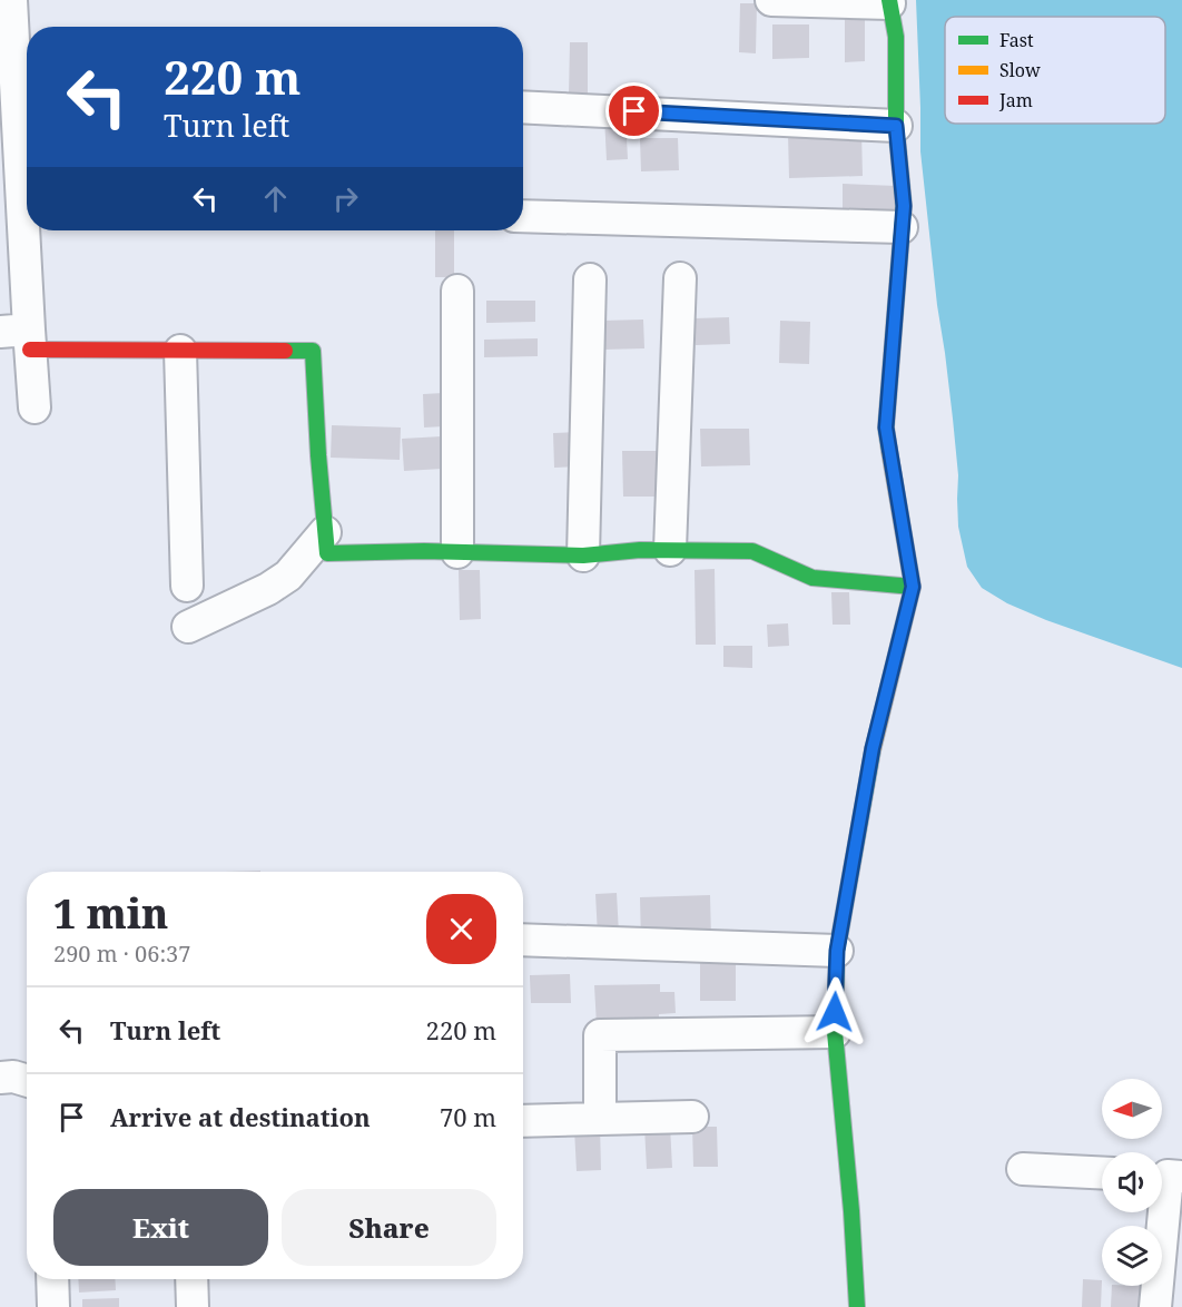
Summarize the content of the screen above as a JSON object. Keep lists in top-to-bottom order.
{
  "legend": ["Fast", "Slow", "Jam"],
  "north": "left",
  "page": {
    "turn": ["220 m", "Turn left"],
    "heading": ["1 min", "290 m · 06:37"],
    "list": [
      {
        "name": "Turn left",
        "value": "220 m"
      },
      {
        "name": "Arrive at destination",
        "value": "70 m"
      }
    ],
    "buttons": ["Exit", "Share"]
  }
}
